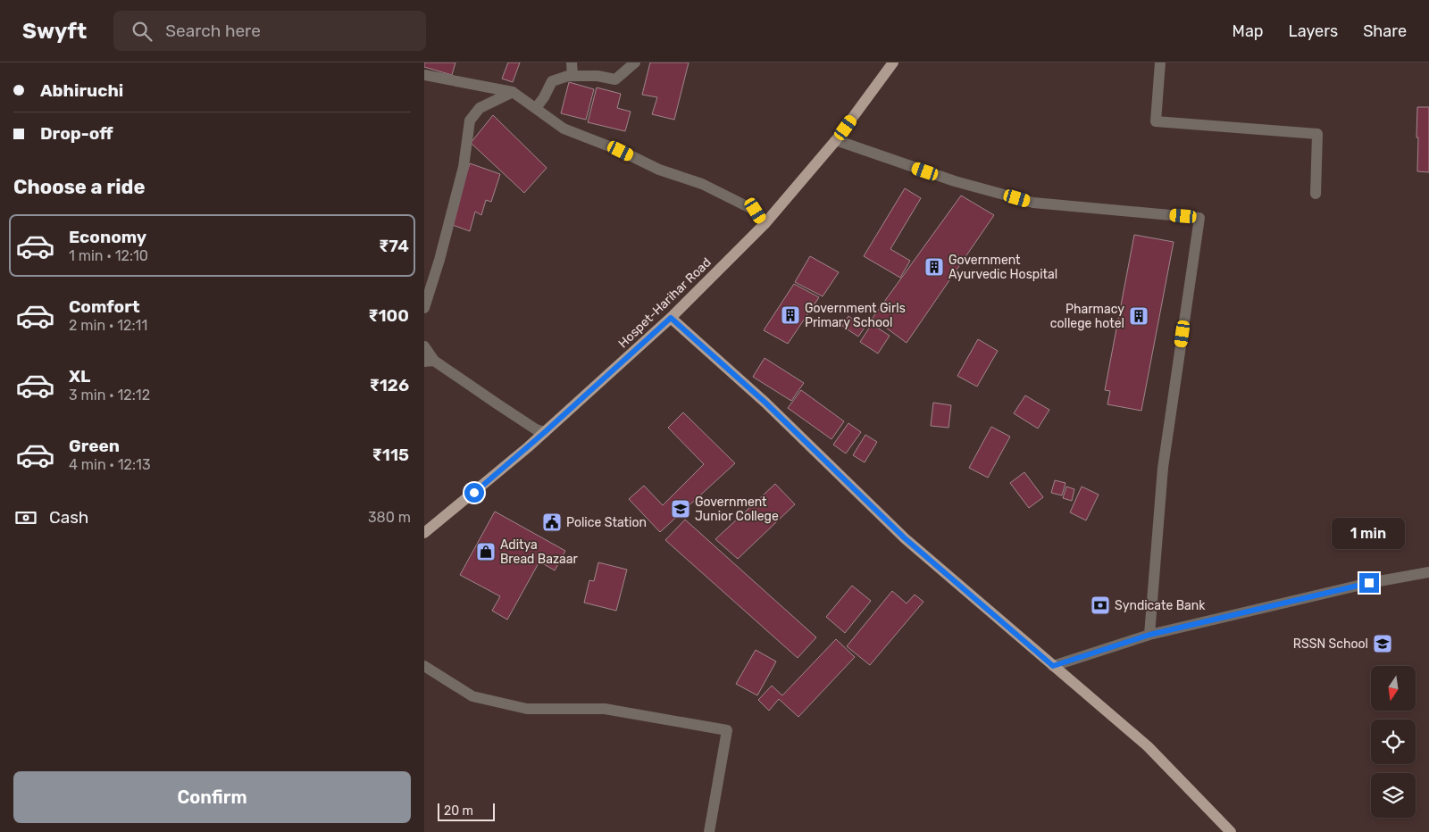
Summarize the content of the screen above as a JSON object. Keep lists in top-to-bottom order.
{
  "streets": {
    "main road": ["Hospet-Harihar Road"]
  },
  "places": {
    "building": ["Government Ayurvedic Hospital", "Government Girls Primary School", "Pharmacy college hotel"],
    "school or university": ["Government Junior College", "RSSN School"],
    "public building": ["Police Station"],
    "shop": ["Aditya Bread Bazaar"],
    "bank": ["Syndicate Bank"]
  },
  "scale_bar": "20 m",
  "north": "bottom",
  "page": {
    "header": "Swyft",
    "search": "Search here",
    "nav": ["Map", "Layers", "Share"],
    "banner": ["Abhiruchi", "Drop-off"],
    "heading": "Choose a ride",
    "list": [
      {
        "name": "Economy",
        "note": "1 min · 12:10",
        "value": "₹74"
      },
      {
        "name": "Comfort",
        "note": "2 min · 12:11",
        "value": "₹100"
      },
      {
        "name": "XL",
        "note": "3 min · 12:12",
        "value": "₹126"
      },
      {
        "name": "Green",
        "note": "4 min · 12:13",
        "value": "₹115"
      }
    ],
    "pay": ["Cash", "380 m"],
    "bubble": "1 min",
    "buttons": "Confirm",
    "scale": "20 m"
  }
}
